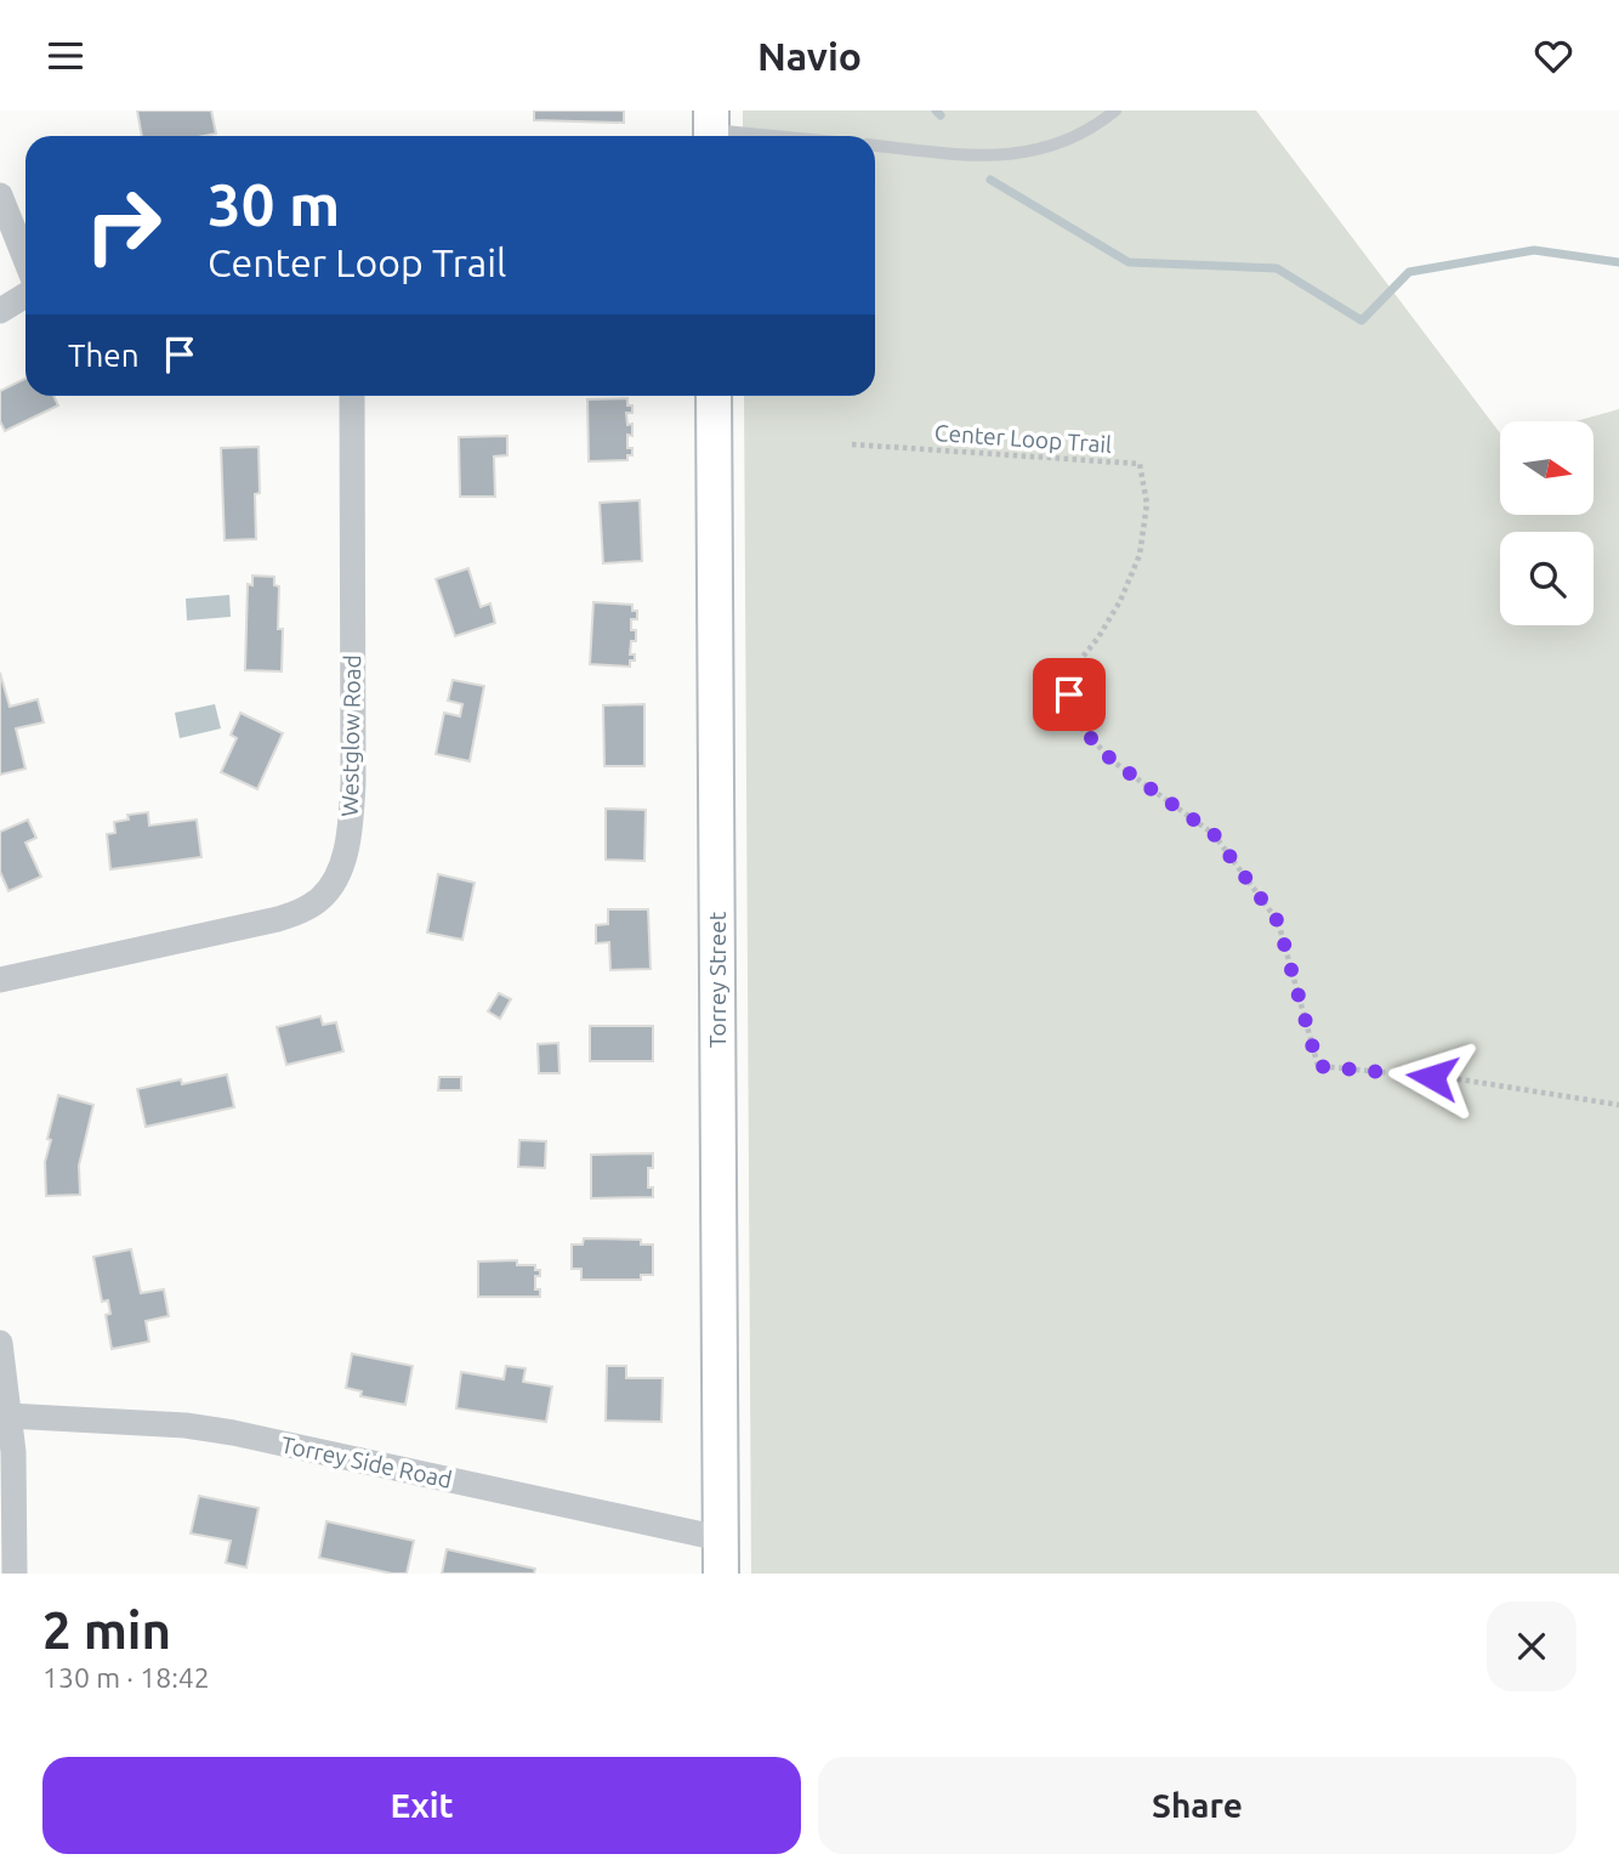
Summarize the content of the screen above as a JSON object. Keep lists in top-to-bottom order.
{
  "streets": {
    "main road": ["Torrey Street"],
    "street": ["Westglow Road", "Torrey Side Road"],
    "path": ["Center Loop Trail"]
  },
  "crossings": [
    ["Torrey Street", "Torrey Side Road"]
  ],
  "north": "right",
  "page": {
    "header": "Navio",
    "turn": ["30 m", "Center Loop Trail"],
    "then": "Then",
    "heading": ["2 min", "130 m · 18:42"],
    "buttons": ["Exit", "Share"]
  }
}
